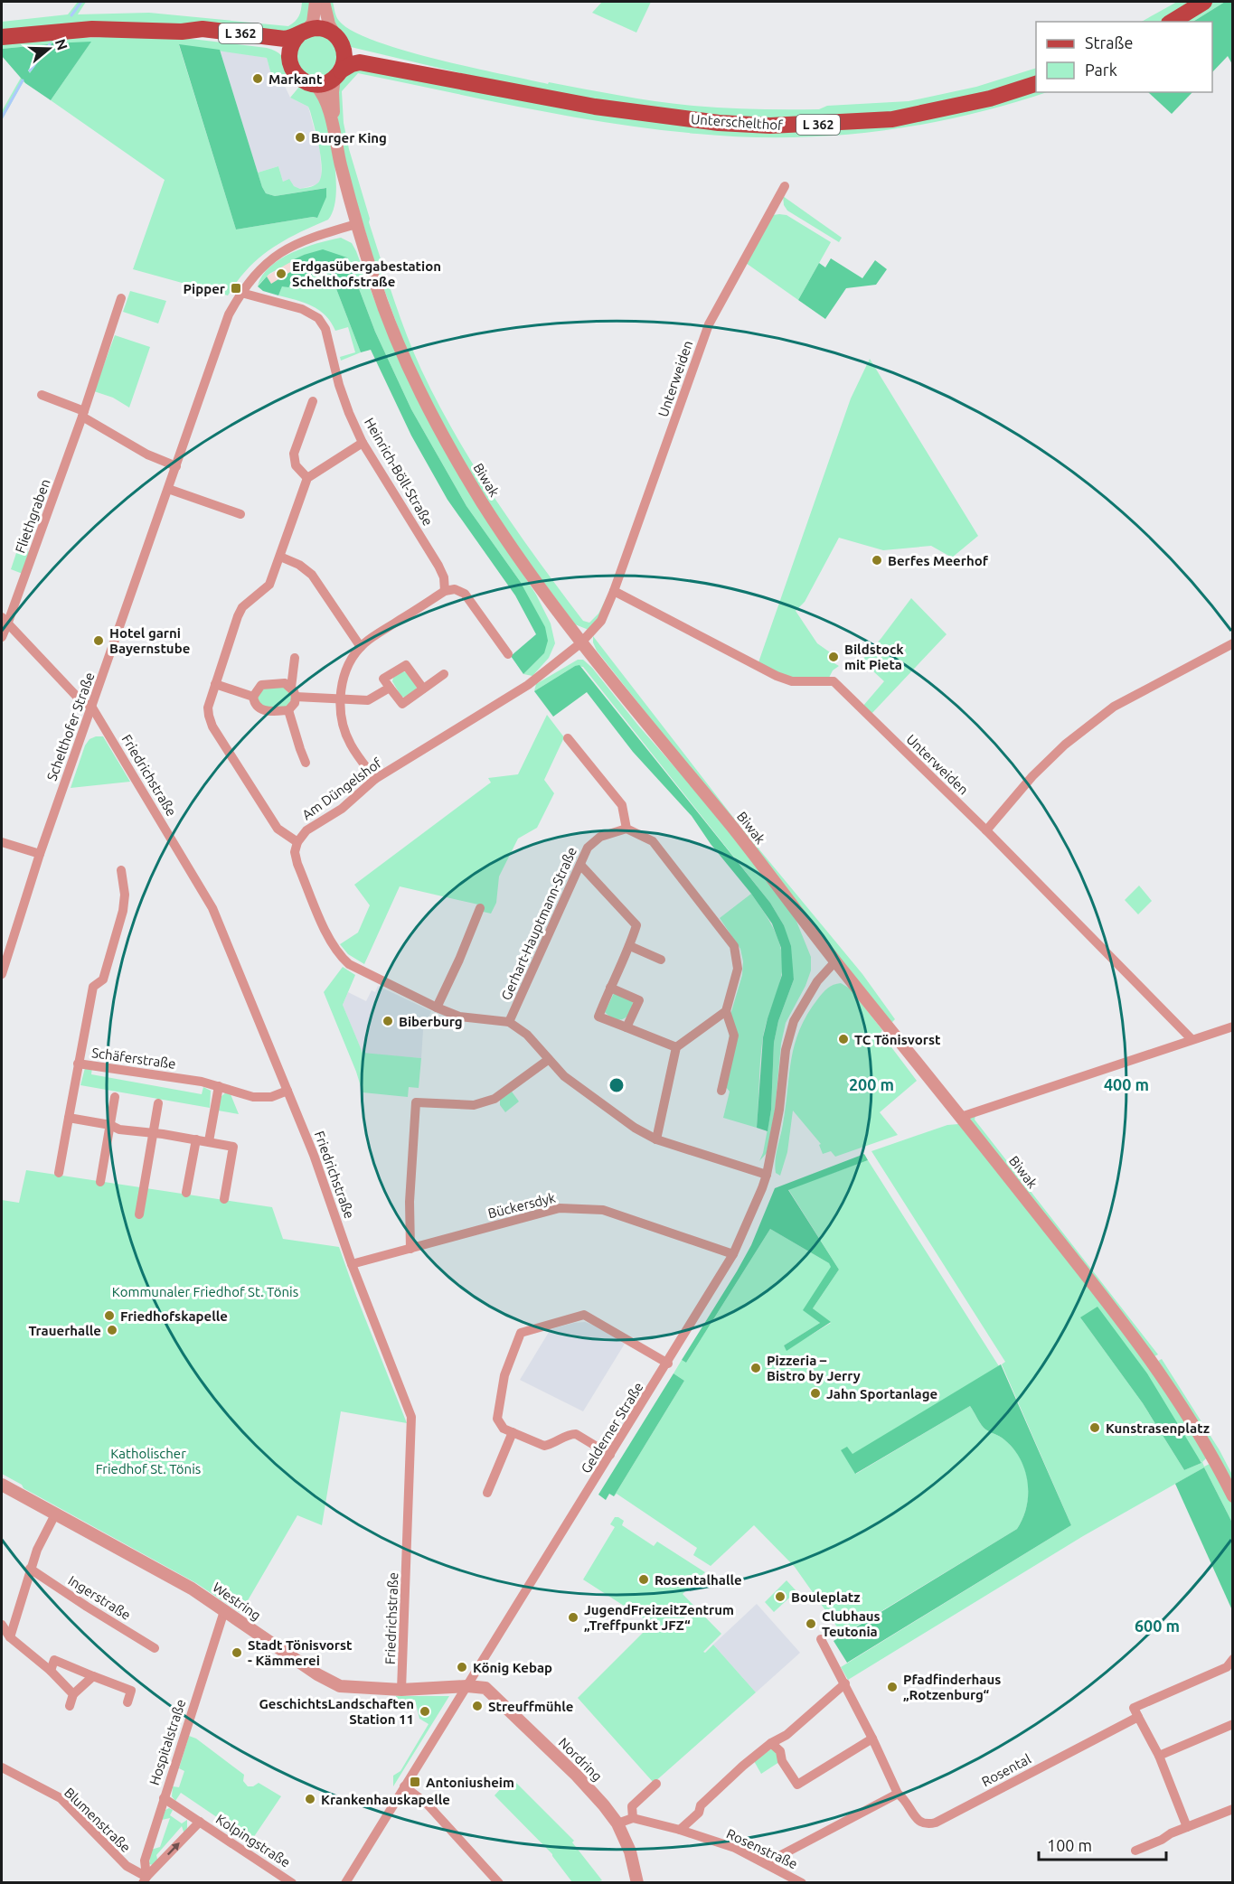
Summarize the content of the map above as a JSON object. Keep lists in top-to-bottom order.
{
  "streets": {
    "main road": ["L 362", "Unterschelthof"],
    "street": [
      "Unterweiden",
      "Heinrich-Böll-Straße",
      "Biwak",
      "Fliethgraben",
      "Schelthofer Straße",
      "Friedrichstraße",
      "Am Düngelshof",
      "Gerhart-Hauptmann-Straße",
      "Schäferstraße",
      "Bückersdyk",
      "Gelderner Straße",
      "Ingerstraße",
      "Westring",
      "Hospitalstraße",
      "Nordring",
      "Rosental",
      "Blumenstraße",
      "Kolpingstraße",
      "Rosenstraße"
    ]
  },
  "crossings": [
    ["L 362", "Unterschelthof"],
    ["L 362", "Biwak"],
    ["Unterschelthof", "Biwak"],
    ["Unterweiden", "Biwak"],
    ["Unterweiden", "Am Düngelshof"],
    ["Heinrich-Böll-Straße", "Schelthofer Straße"],
    ["Biwak", "Schelthofer Straße"],
    ["Biwak", "Am Düngelshof"],
    ["Biwak", "Gelderner Straße"],
    ["Schelthofer Straße", "Friedrichstraße"],
    ["Friedrichstraße", "Schäferstraße"],
    ["Friedrichstraße", "Bückersdyk"],
    ["Friedrichstraße", "Westring"],
    ["Gerhart-Hauptmann-Straße", "Gelderner Straße"],
    ["Bückersdyk", "Gelderner Straße"],
    ["Gelderner Straße", "Westring"],
    ["Gelderner Straße", "Nordring"],
    ["Westring", "Hospitalstraße"],
    ["Westring", "Nordring"],
    ["Hospitalstraße", "Blumenstraße"],
    ["Hospitalstraße", "Kolpingstraße"],
    ["Blumenstraße", "Kolpingstraße"]
  ],
  "parks": ["Kommunaler Friedhof St. Tönis", "Katholischer Friedhof St. Tönis"],
  "places": {
    "other": [
      "Markant",
      "Burger King",
      "Erdgasübergabestation Schelthofstraße",
      "Berfes Meerhof",
      "Hotel garni Bayernstube",
      "Bildstock mit Pieta",
      "Biberburg",
      "TC Tönisvorst",
      "Friedhofskapelle",
      "Trauerhalle",
      "Pizzeria – Bistro by Jerry",
      "Jahn Sportanlage",
      "Kunstrasenplatz",
      "Rosentalhalle",
      "Bouleplatz",
      "JugendFreizeitZentrum „Treffpunkt JFZ“",
      "Clubhaus Teutonia",
      "Stadt Tönisvorst - Kämmerei",
      "König Kebap",
      "Pfadfinderhaus „Rotzenburg“",
      "Streuffmühle",
      "GeschichtsLandschaften Station 11",
      "Krankenhauskapelle"
    ],
    "transit": ["Pipper", "Antoniusheim"]
  },
  "legend": ["Straße", "Park"],
  "scale_bar": "100 m",
  "north": "right",
  "rings": ["200 m", "400 m", "600 m"]
}
